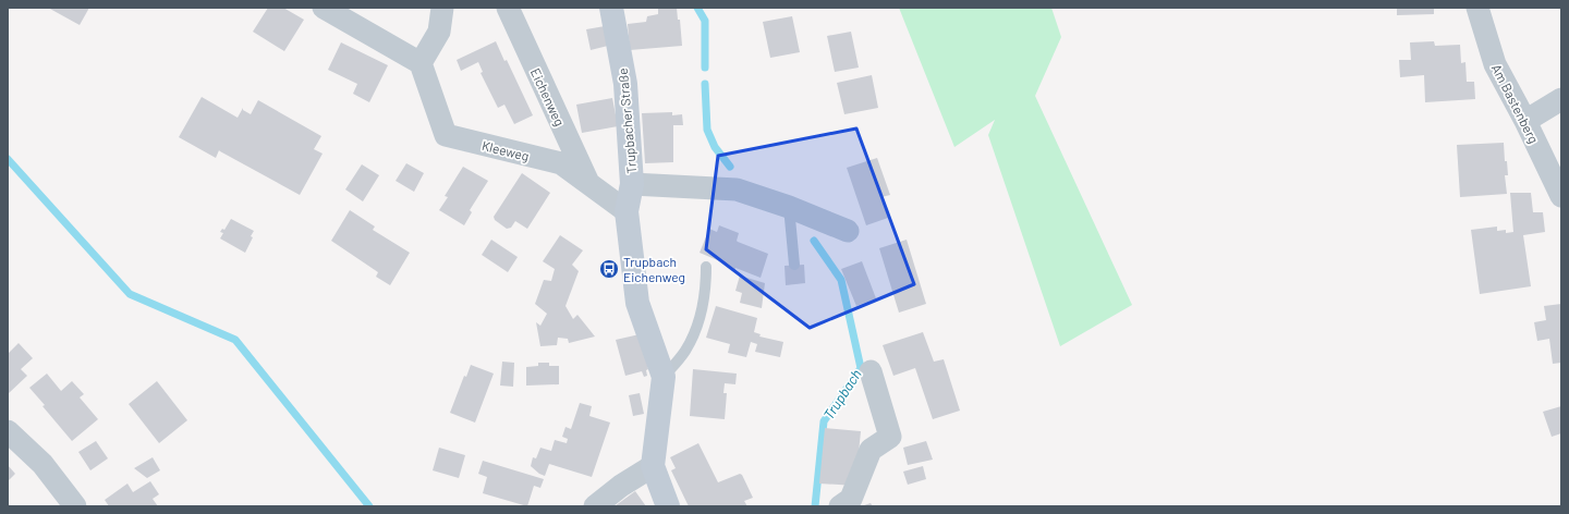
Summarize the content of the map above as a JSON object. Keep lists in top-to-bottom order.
{
  "streets": {
    "street": [
      "Eichenweg",
      "Am Bastenberg",
      "Trupbacher Straße",
      "Kleeweg"
    ]
  },
  "crossings": [
    ["Eichenweg", "Kleeweg"],
    ["Trupbacher Straße", "Kleeweg"]
  ],
  "water": ["Trupbach"],
  "places": {
    "bus stop": ["Trupbach Eichenweg"]
  }
}
